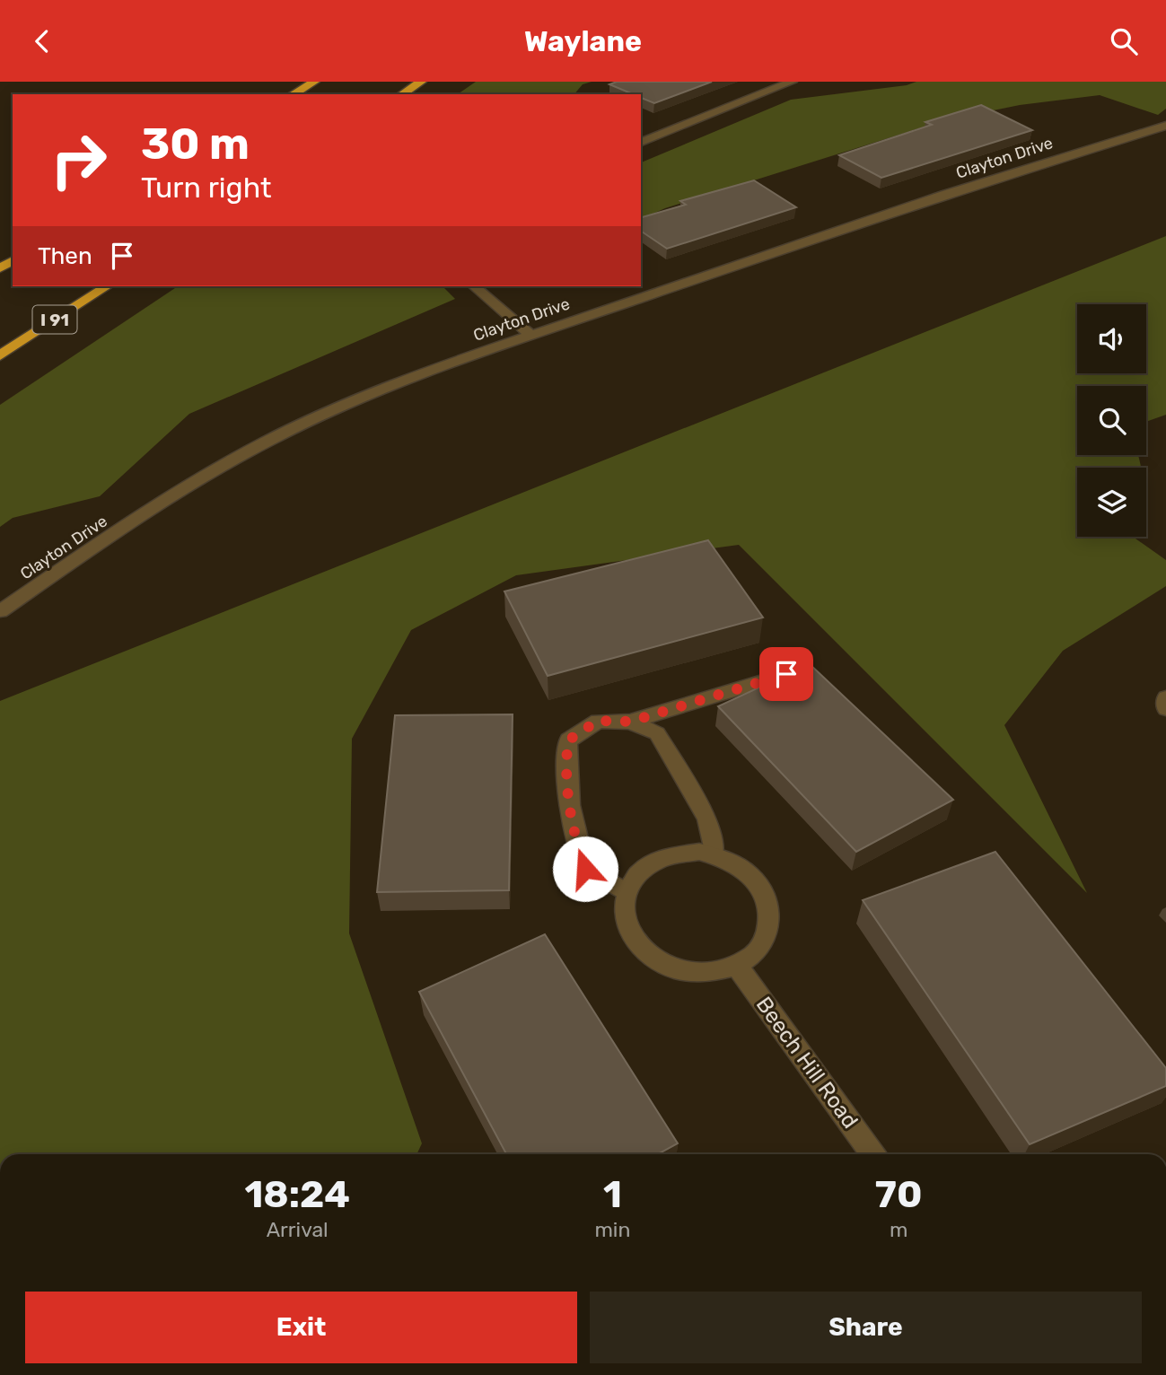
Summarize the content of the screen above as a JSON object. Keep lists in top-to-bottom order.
{
  "streets": {
    "highway": ["I 91"],
    "street": ["Clayton Drive", "Beech Hill Road"]
  },
  "page": {
    "header": "Waylane",
    "turn": ["30 m", "Turn right"],
    "then": "Then",
    "eta": [
      "18:24",
      "Arrival",
      "1",
      "min",
      "70",
      "m"
    ],
    "buttons": ["Exit", "Share"]
  }
}
